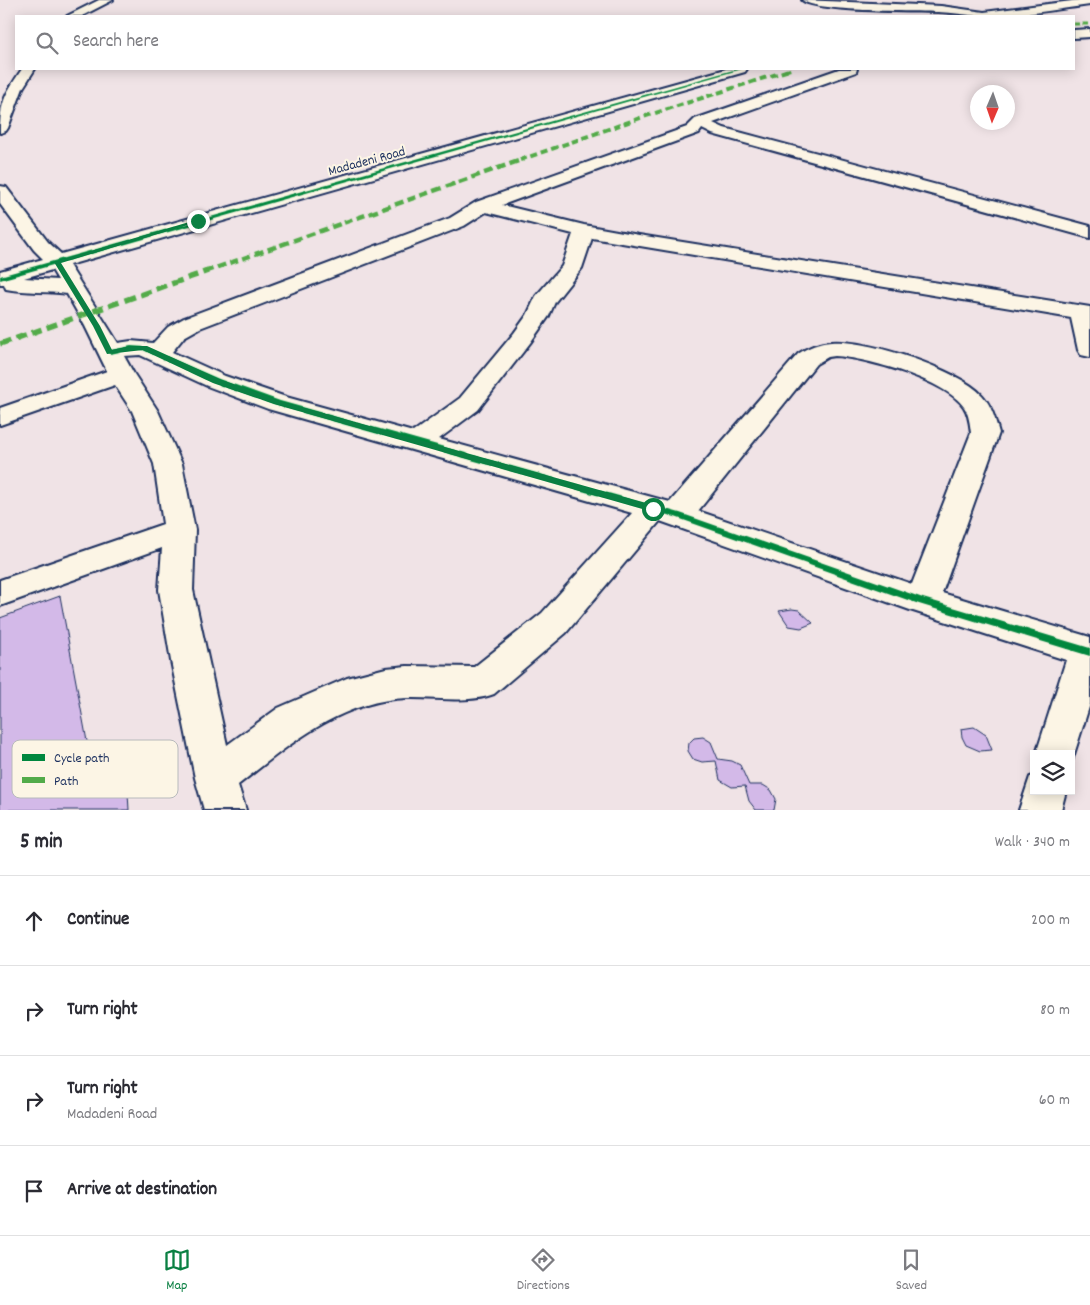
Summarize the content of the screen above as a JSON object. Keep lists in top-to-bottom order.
{
  "streets": {
    "street": ["Madadeni Road"]
  },
  "legend": ["Cycle path", "Path"],
  "north": "bottom",
  "page": {
    "search": "Search here",
    "heading": ["5 min", "Walk · 340 m"],
    "list": [
      ["Continue", "200 m"],
      ["Turn right", "80 m"],
      ["Turn right", "Madadeni Road", "60 m"],
      "Arrive at destination"
    ],
    "nav": ["Map", "Directions", "Saved"]
  }
}
